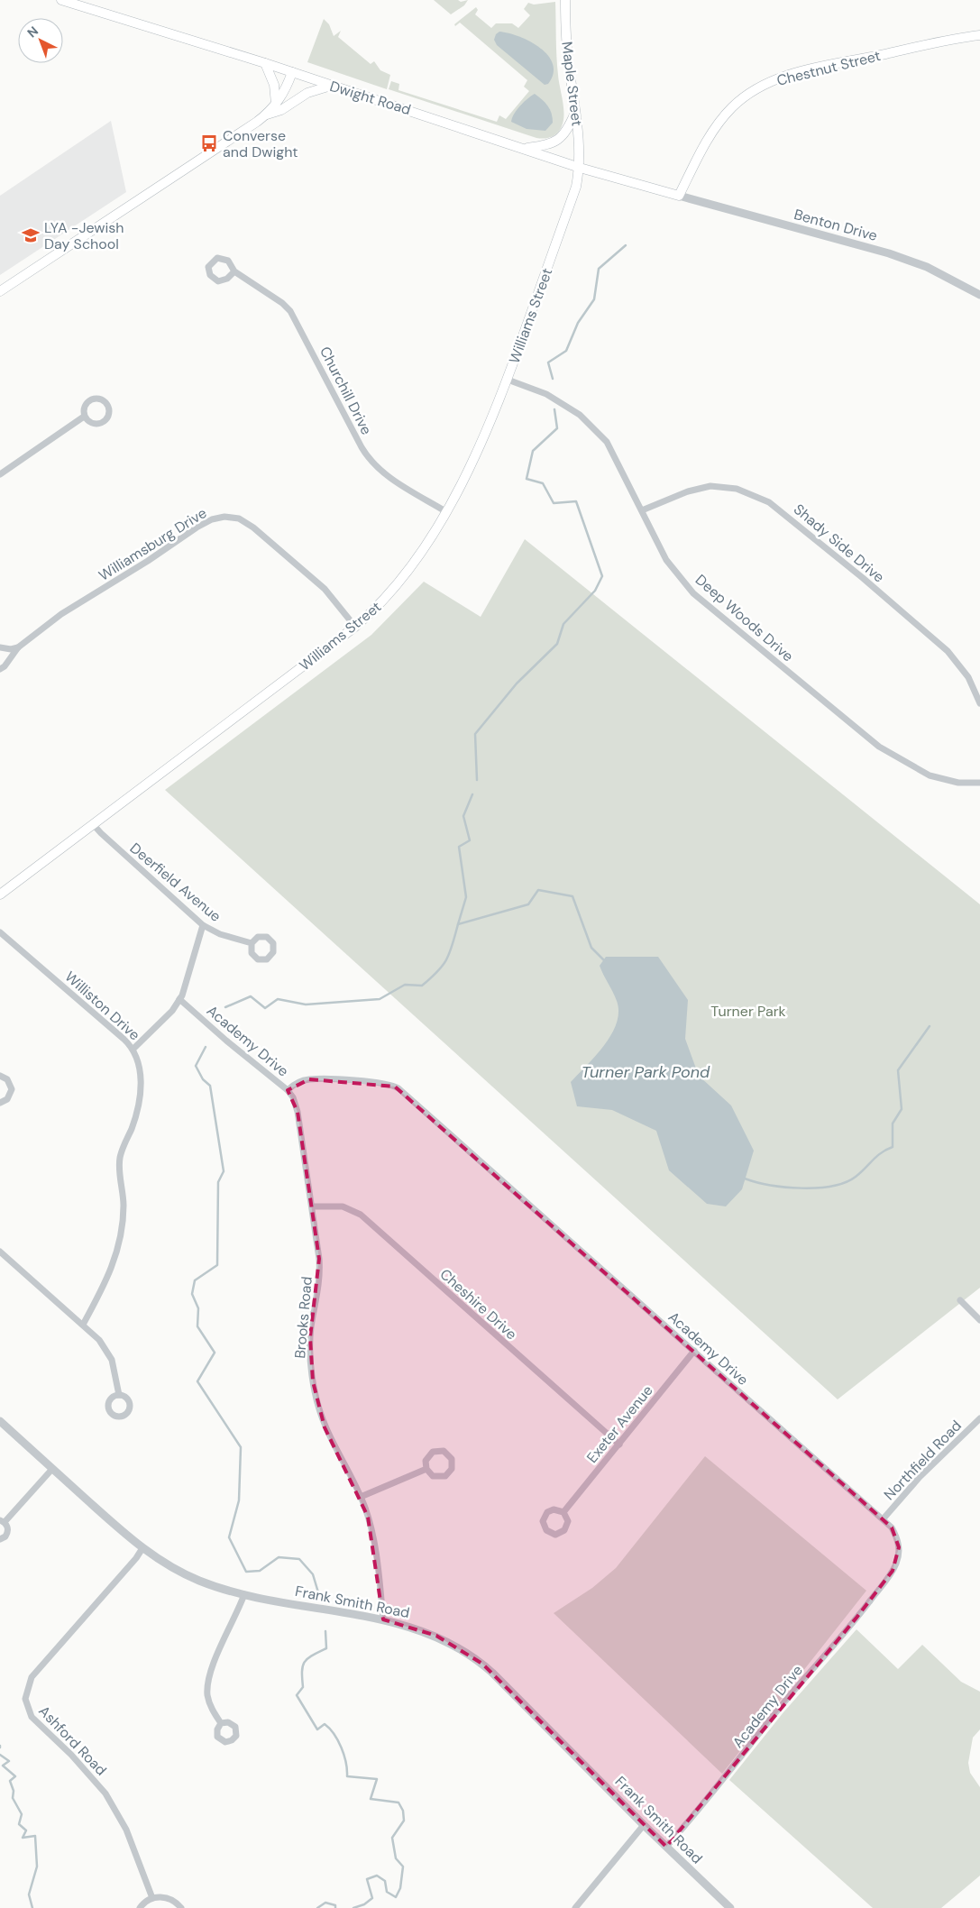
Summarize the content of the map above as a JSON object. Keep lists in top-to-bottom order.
{
  "streets": {
    "main road": [
      "Chestnut Street",
      "Maple Street",
      "Dwight Road",
      "Williams Street"
    ],
    "street": [
      "Benton Drive",
      "Churchill Drive",
      "Shady Side Drive",
      "Williamsburg Drive",
      "Deep Woods Drive",
      "Deerfield Avenue",
      "Williston Drive",
      "Academy Drive",
      "Cheshire Drive",
      "Brooks Road",
      "Exeter Avenue",
      "Northfield Road",
      "Frank Smith Road",
      "Ashford Road"
    ]
  },
  "crossings": [
    ["Chestnut Street", "Dwight Road"],
    ["Chestnut Street", "Benton Drive"],
    ["Maple Street", "Dwight Road"],
    ["Maple Street", "Williams Street"],
    ["Dwight Road", "Benton Drive"],
    ["Dwight Road", "Williams Street"],
    ["Williams Street", "Churchill Drive"],
    ["Williams Street", "Williamsburg Drive"],
    ["Williams Street", "Deep Woods Drive"],
    ["Williams Street", "Deerfield Avenue"],
    ["Shady Side Drive", "Deep Woods Drive"],
    ["Academy Drive", "Brooks Road"],
    ["Academy Drive", "Exeter Avenue"],
    ["Academy Drive", "Northfield Road"],
    ["Academy Drive", "Frank Smith Road"],
    ["Cheshire Drive", "Brooks Road"],
    ["Cheshire Drive", "Exeter Avenue"],
    ["Brooks Road", "Frank Smith Road"],
    ["Frank Smith Road", "Ashford Road"]
  ],
  "water": ["Turner Park Pond"],
  "parks": ["Turner Park"],
  "places": {
    "bus stop": ["Converse and Dwight"],
    "school or university": ["LYA -Jewish Day School"]
  },
  "north": "top left"
}
